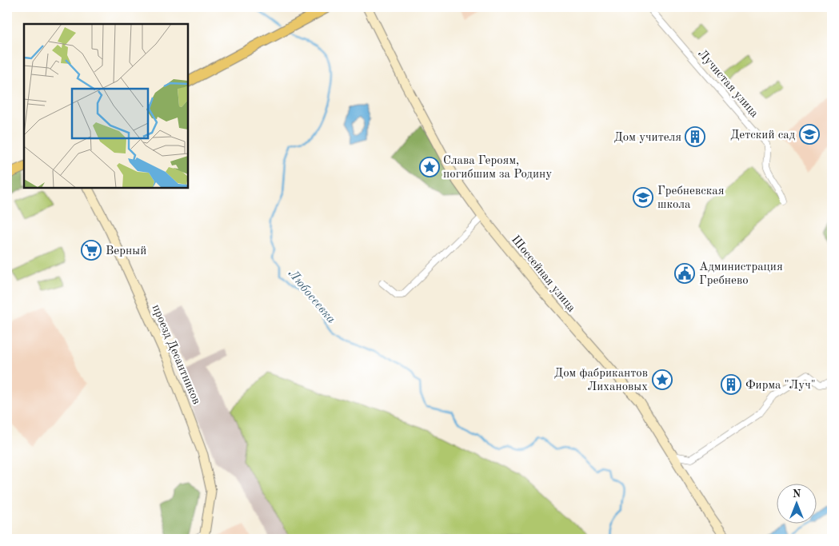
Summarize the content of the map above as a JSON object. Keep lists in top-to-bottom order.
{
  "streets": {
    "street": ["Лучистая улица", "Шоссейная улица", "проезд Десантников"]
  },
  "water": ["Любосеевка"],
  "places": {
    "school or university": ["Детский сад", "Гребневская школа"],
    "building": ["Дом учителя", "Фирма \"Луч\""],
    "place": ["Слава Героям, погибшим за Родину", "Дом фабрикантов Лихановых"],
    "supermarket": ["Верный"],
    "public building": ["Администрация Гребнево"]
  },
  "north": "top"
}
